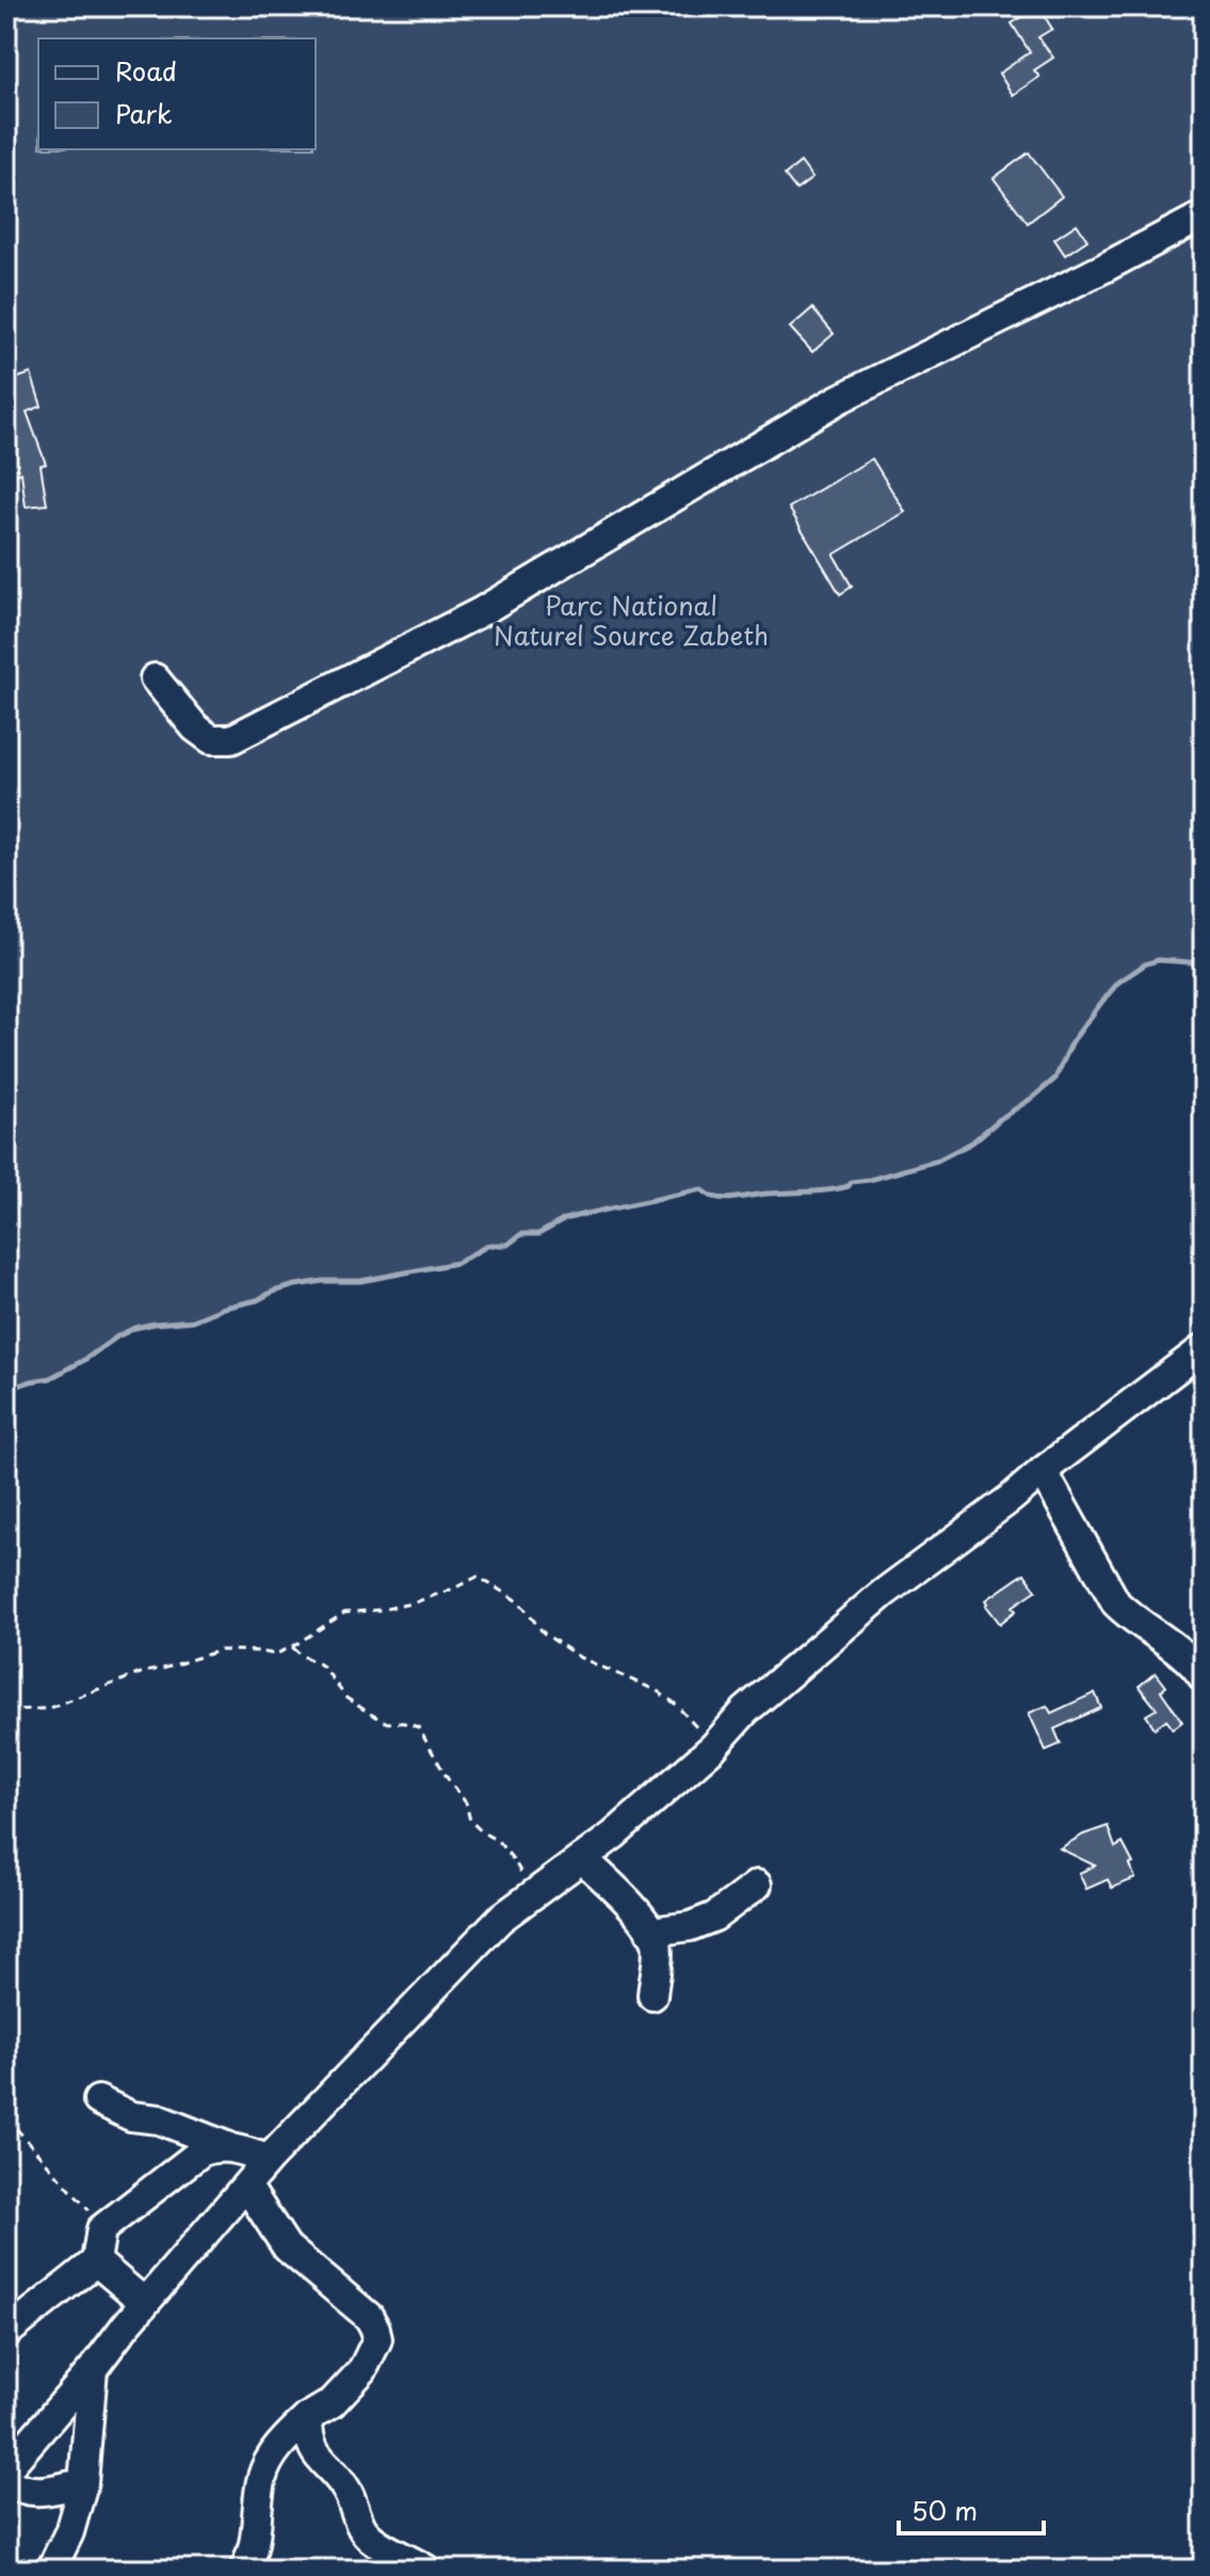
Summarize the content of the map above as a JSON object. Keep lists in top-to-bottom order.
{
  "parks": ["Parc National Naturel Source Zabeth"],
  "legend": ["Road", "Park"],
  "scale_bar": "50 m"
}
